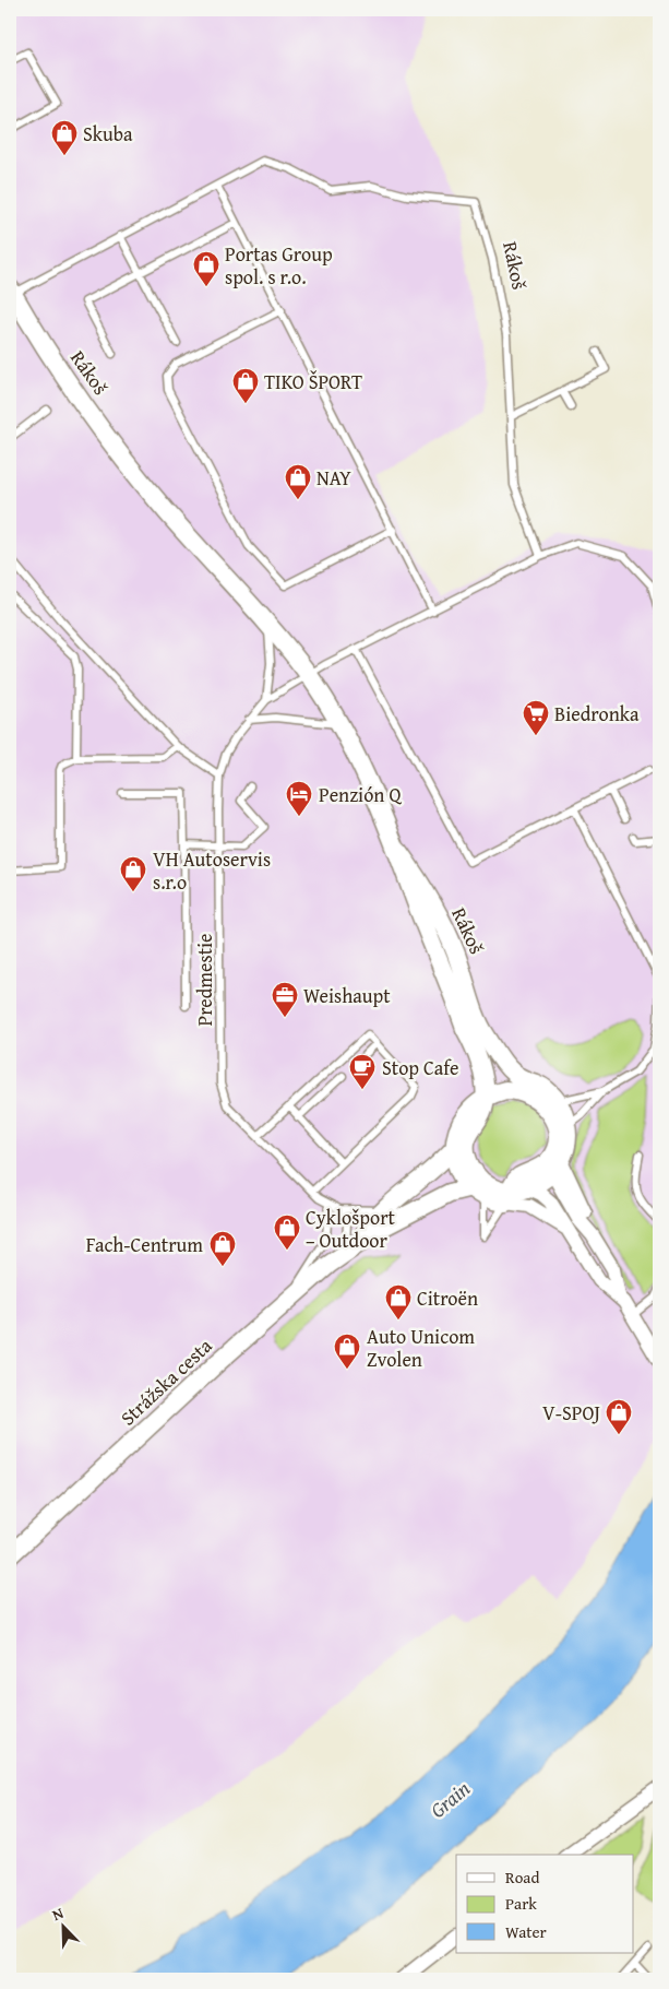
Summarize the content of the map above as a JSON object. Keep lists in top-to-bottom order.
{
  "streets": {
    "street": ["Rákoš", "Strážska cesta"],
    "lane": ["Predmestie"]
  },
  "crossings": [
    ["Rákoš", "Predmestie"],
    ["Predmestie", "Strážska cesta"]
  ],
  "water": ["Grain"],
  "places": {
    "shop": [
      "Skuba",
      "Portas Group spol. s r.o.",
      "TIKO ŠPORT",
      "NAY",
      "VH Autoservis s.r.o",
      "Cyklošport – Outdoor",
      "Fach-Centrum",
      "Citroën",
      "Auto Unicom Zvolen",
      "V-SPOJ"
    ],
    "supermarket": ["Biedronka"],
    "hotel": ["Penzión Q"],
    "office": ["Weishaupt"],
    "cafe": ["Stop Cafe"]
  },
  "legend": ["Road", "Park", "Water"],
  "north": "top left"
}
